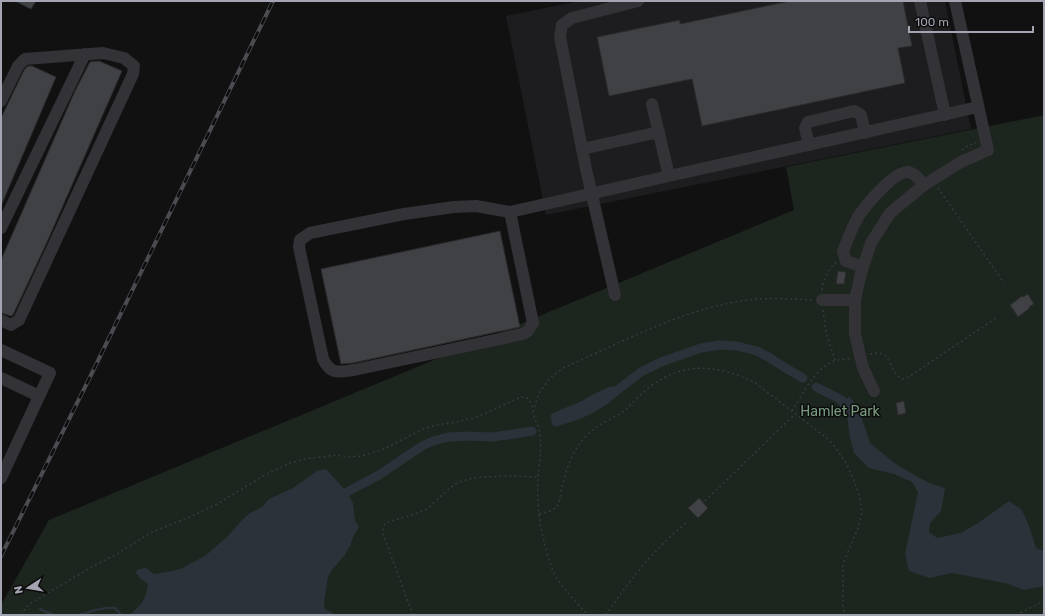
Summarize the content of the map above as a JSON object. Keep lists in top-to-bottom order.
{
  "parks": ["Hamlet Park"],
  "scale_bar": "100 m",
  "north": "left"
}
